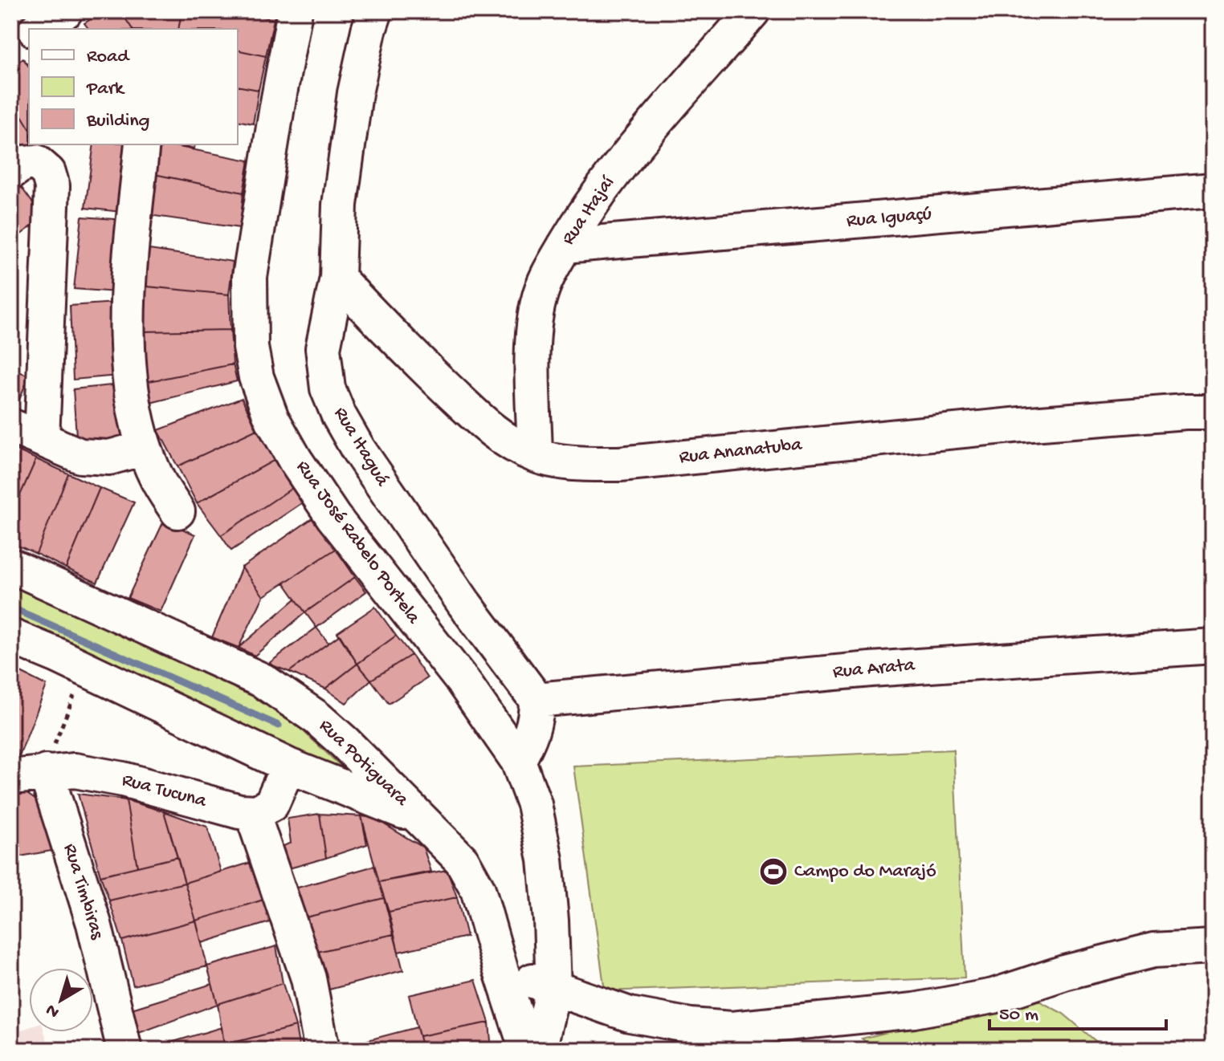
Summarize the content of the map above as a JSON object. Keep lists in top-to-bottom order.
{
  "streets": {
    "street": [
      "Rua Itajaí",
      "Rua Iguaçú",
      "Rua Itaguá",
      "Rua Ananatuba",
      "Rua José Rabelo Portela",
      "Rua Arata",
      "Rua Potiguara",
      "Rua Tucuna",
      "Rua Timbiras"
    ]
  },
  "crossings": [
    ["Rua Itajaí", "Rua Iguaçú"],
    ["Rua Itajaí", "Rua Ananatuba"],
    ["Rua Itaguá", "Rua Ananatuba"],
    ["Rua Itaguá", "Rua Arata"],
    ["Rua Tucuna", "Rua Timbiras"]
  ],
  "places": {
    "sports": ["Campo do Marajó"]
  },
  "legend": ["Road", "Park", "Building"],
  "scale_bar": "50 m",
  "north": "bottom left"
}
